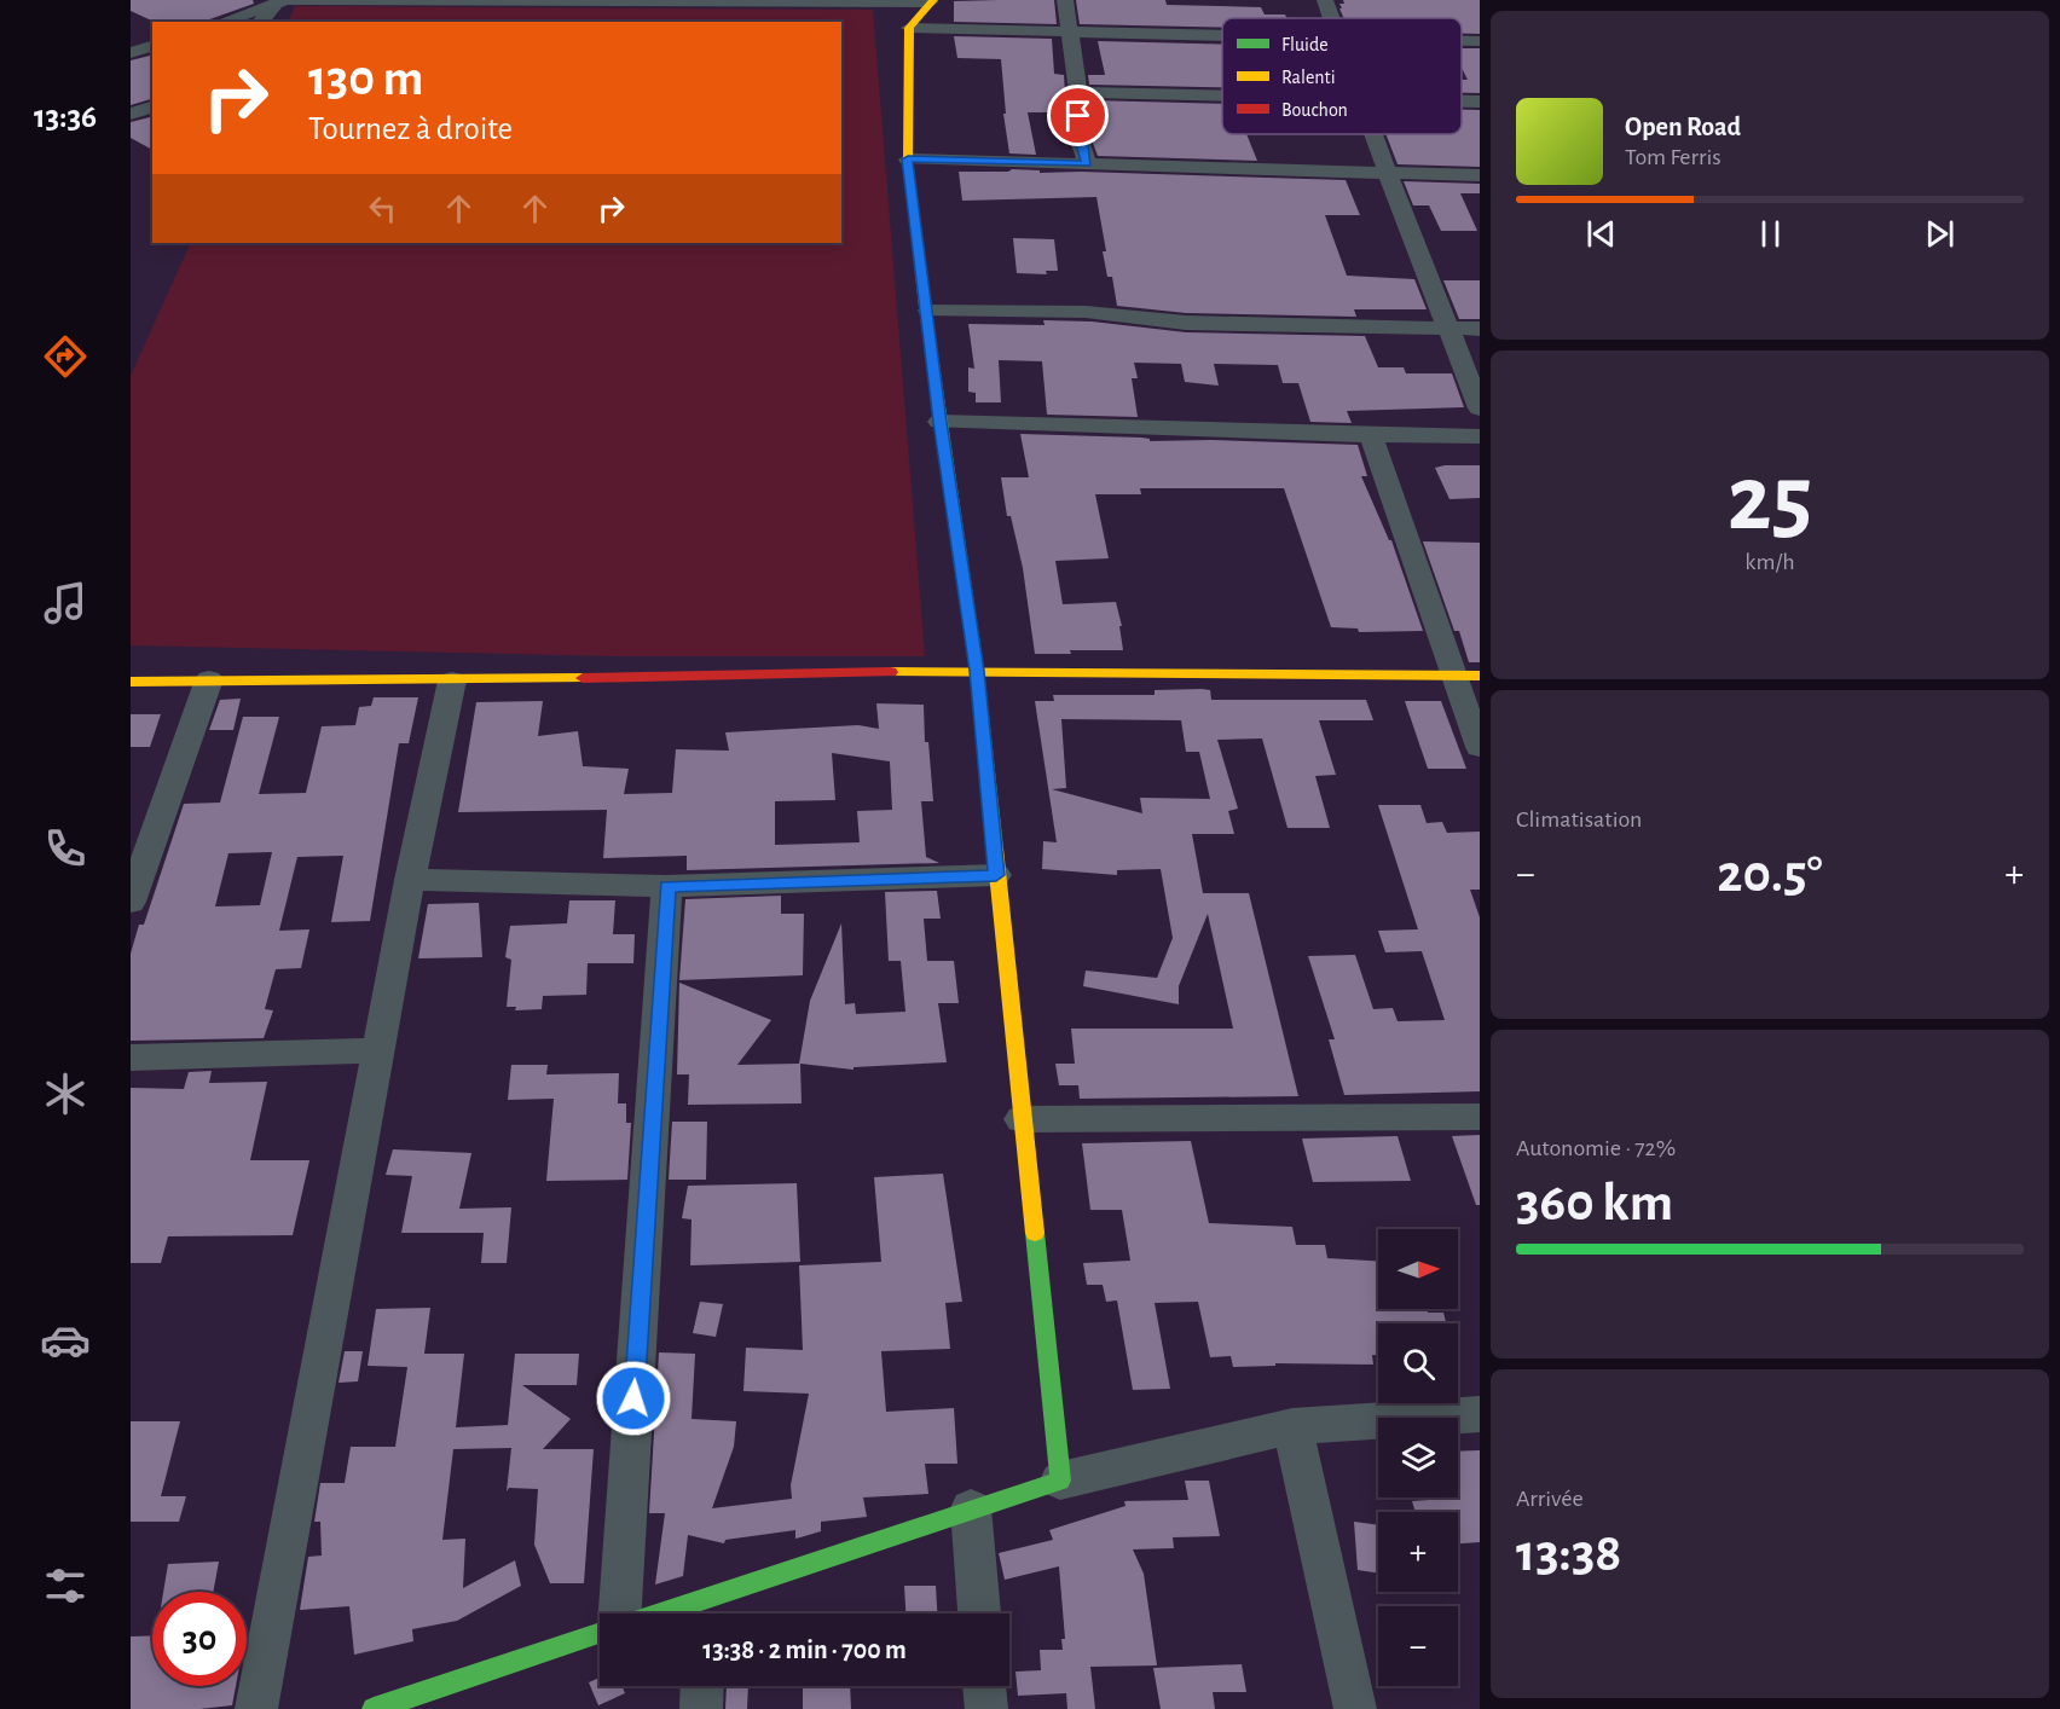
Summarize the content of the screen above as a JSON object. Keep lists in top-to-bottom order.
{
  "legend": ["Fluide", "Ralenti", "Bouchon"],
  "north": "right",
  "page": {
    "tabs": "13:36",
    "turn": ["130 m", "Tournez à droite"],
    "song": ["Open Road", "Tom Ferris"],
    "tile": [
      ["25", "km/h"],
      "Climatisation",
      ["Autonomie · 72%", "360 km"],
      ["Arrivée", "13:38"]
    ],
    "heat": ["−", "20.5°", "+"],
    "map_buttons": ["+", "−"],
    "limit": "30",
    "trip": "13:38 · 2 min · 700 m"
  }
}
